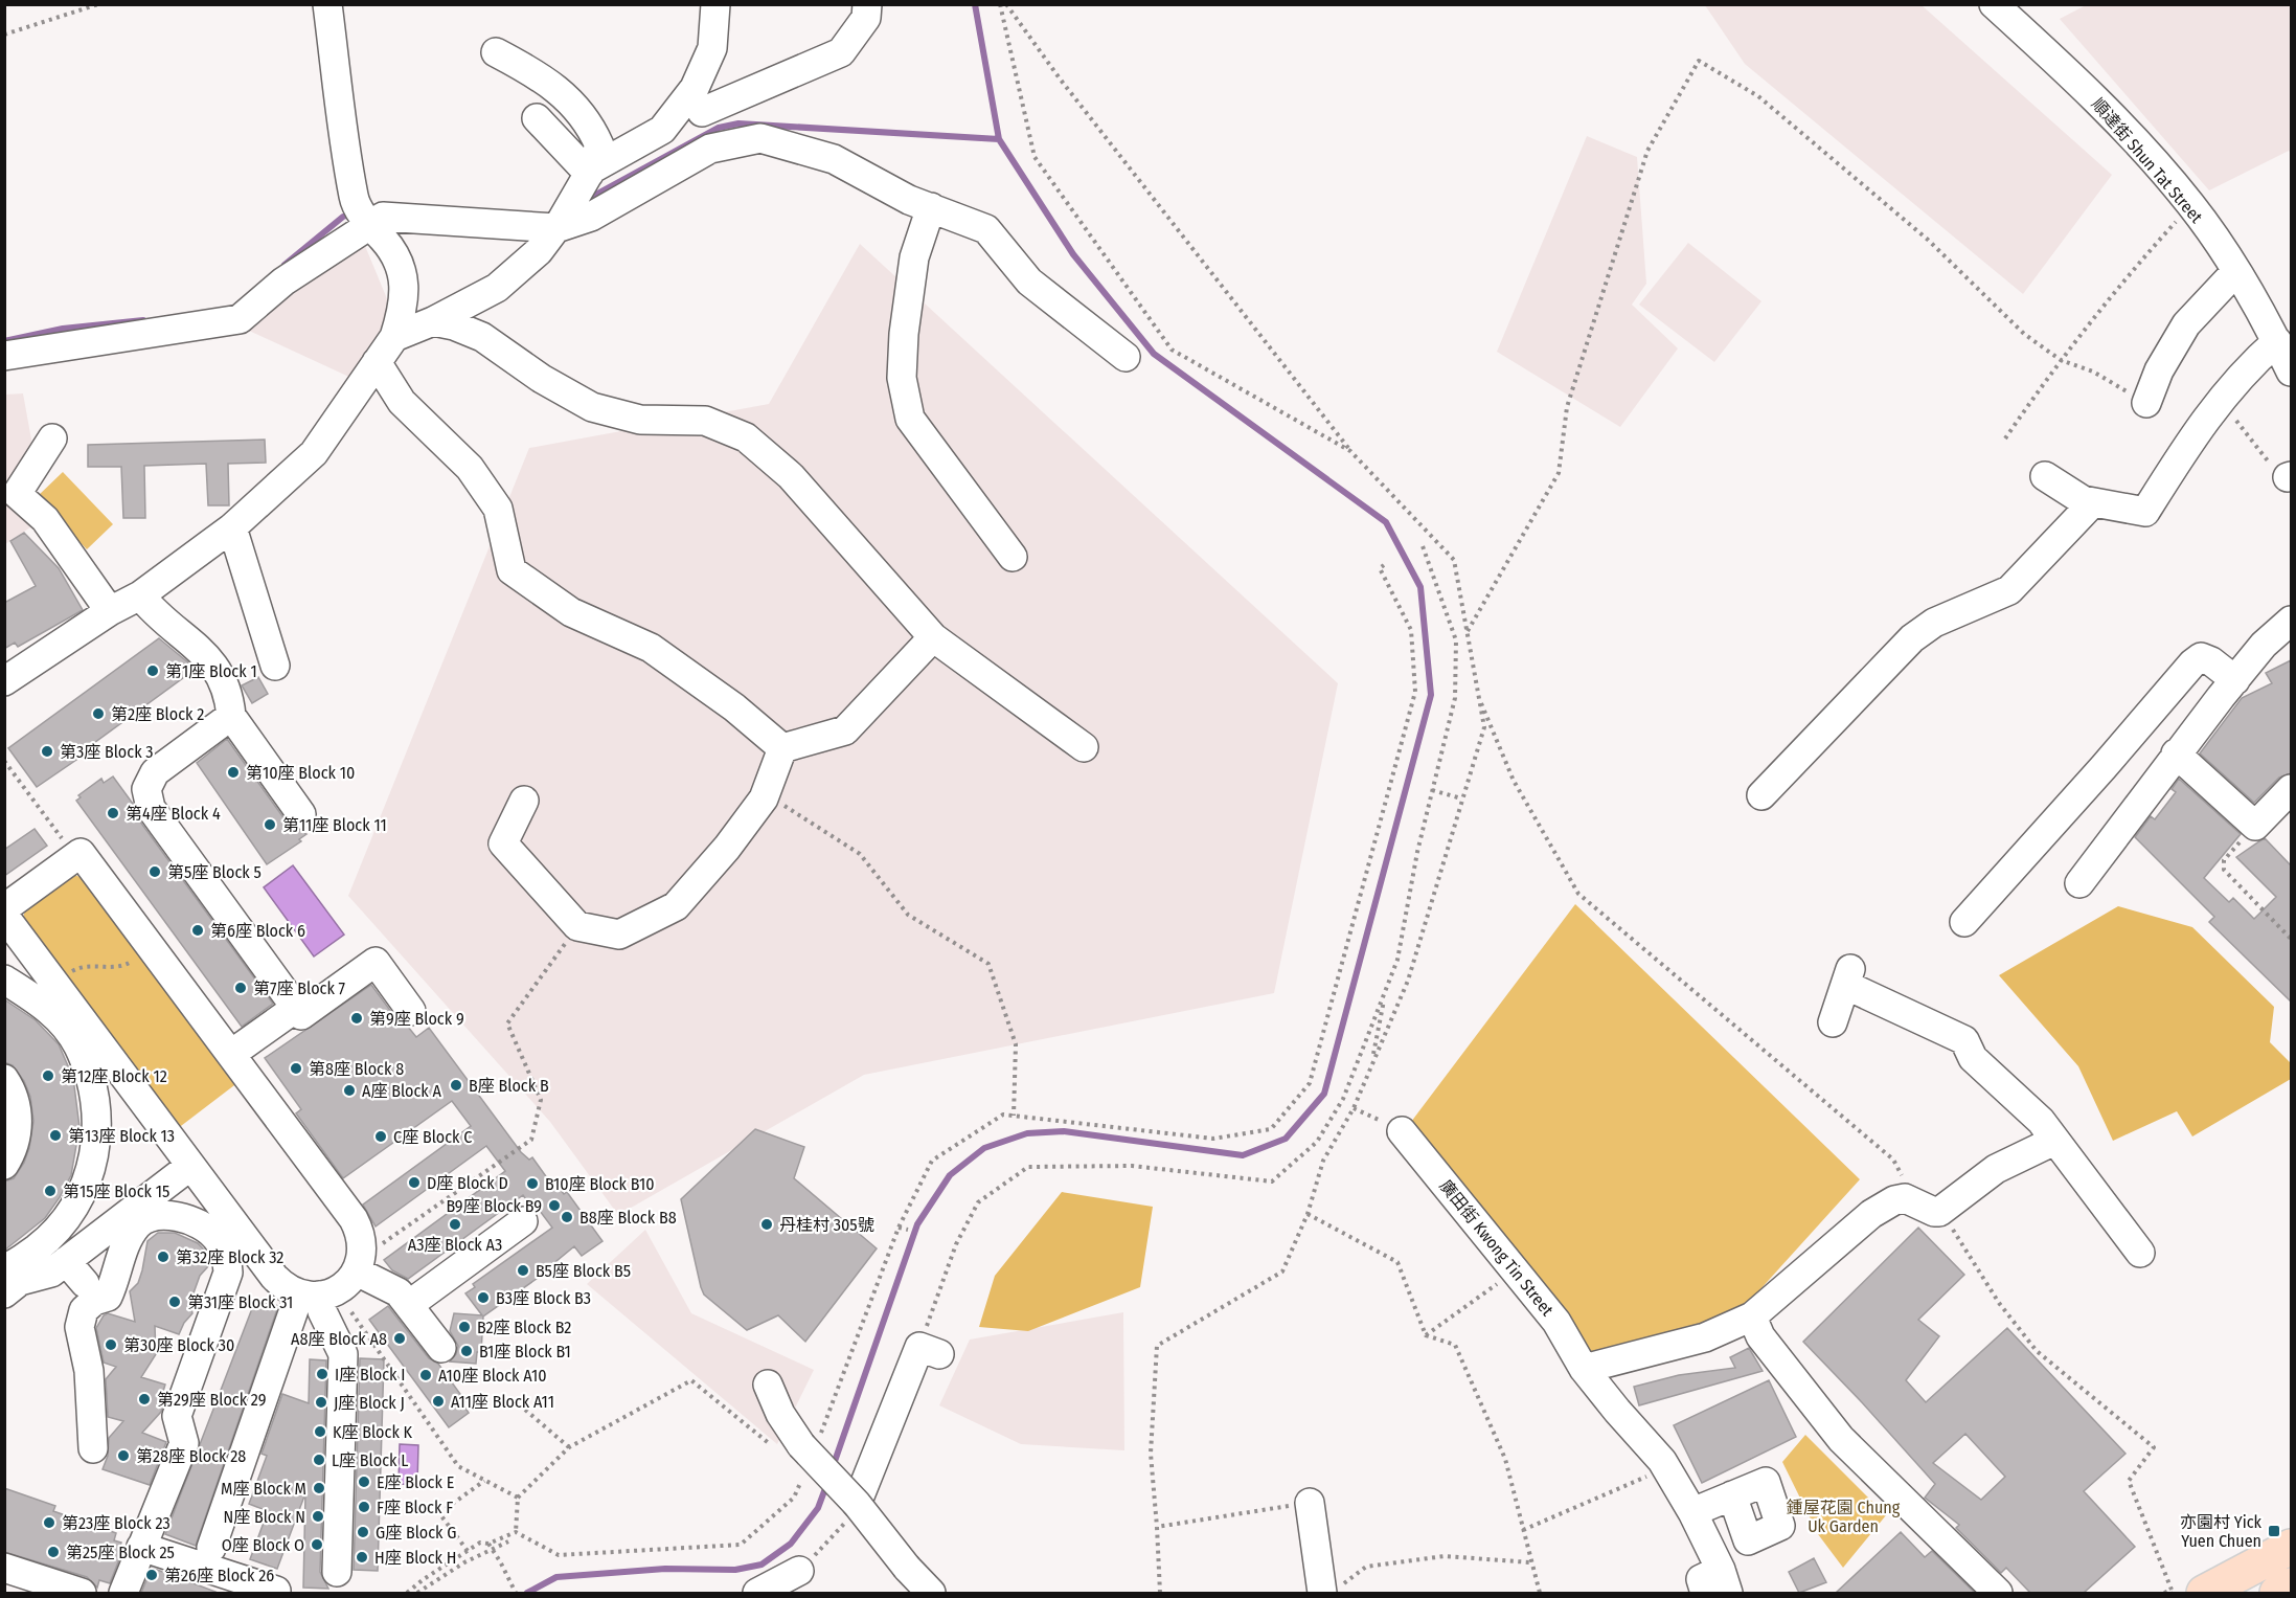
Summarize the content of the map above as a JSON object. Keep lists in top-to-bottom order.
{
  "streets": {
    "street": ["順達街 Shun Tat Street", "廣田街 Kwong Tin Street"]
  },
  "parks": ["鍾屋花園 Chung Uk Garden"],
  "places": {
    "other": [
      "第1座 Block 1",
      "第2座 Block 2",
      "第3座 Block 3",
      "第10座 Block 10",
      "第4座 Block 4",
      "第11座 Block 11",
      "第5座 Block 5",
      "第6座 Block 6",
      "第7座 Block 7",
      "第9座 Block 9",
      "第8座 Block 8",
      "第12座 Block 12",
      "B座 Block B",
      "A座 Block A",
      "第13座 Block 13",
      "C座 Block C",
      "D座 Block D",
      "B10座 Block B10",
      "第15座 Block 15",
      "B9座 Block B9",
      "B8座 Block B8",
      "A3座 Block A3",
      "丹桂村 305號",
      "第32座 Block 32",
      "B5座 Block B5",
      "B3座 Block B3",
      "第31座 Block 31",
      "B2座 Block B2",
      "A8座 Block A8",
      "第30座 Block 30",
      "B1座 Block B1",
      "I座 Block I",
      "A10座 Block A10",
      "第29座 Block 29",
      "A11座 Block A11",
      "J座 Block J",
      "K座 Block K",
      "第28座 Block 28",
      "L座 Block L",
      "E座 Block E",
      "M座 Block M",
      "F座 Block F",
      "N座 Block N",
      "第23座 Block 23",
      "G座 Block G",
      "O座 Block O",
      "第25座 Block 25",
      "H座 Block H",
      "第26座 Block 26"
    ],
    "transit": ["亦園村 Yick Yuen Chuen"]
  }
}
